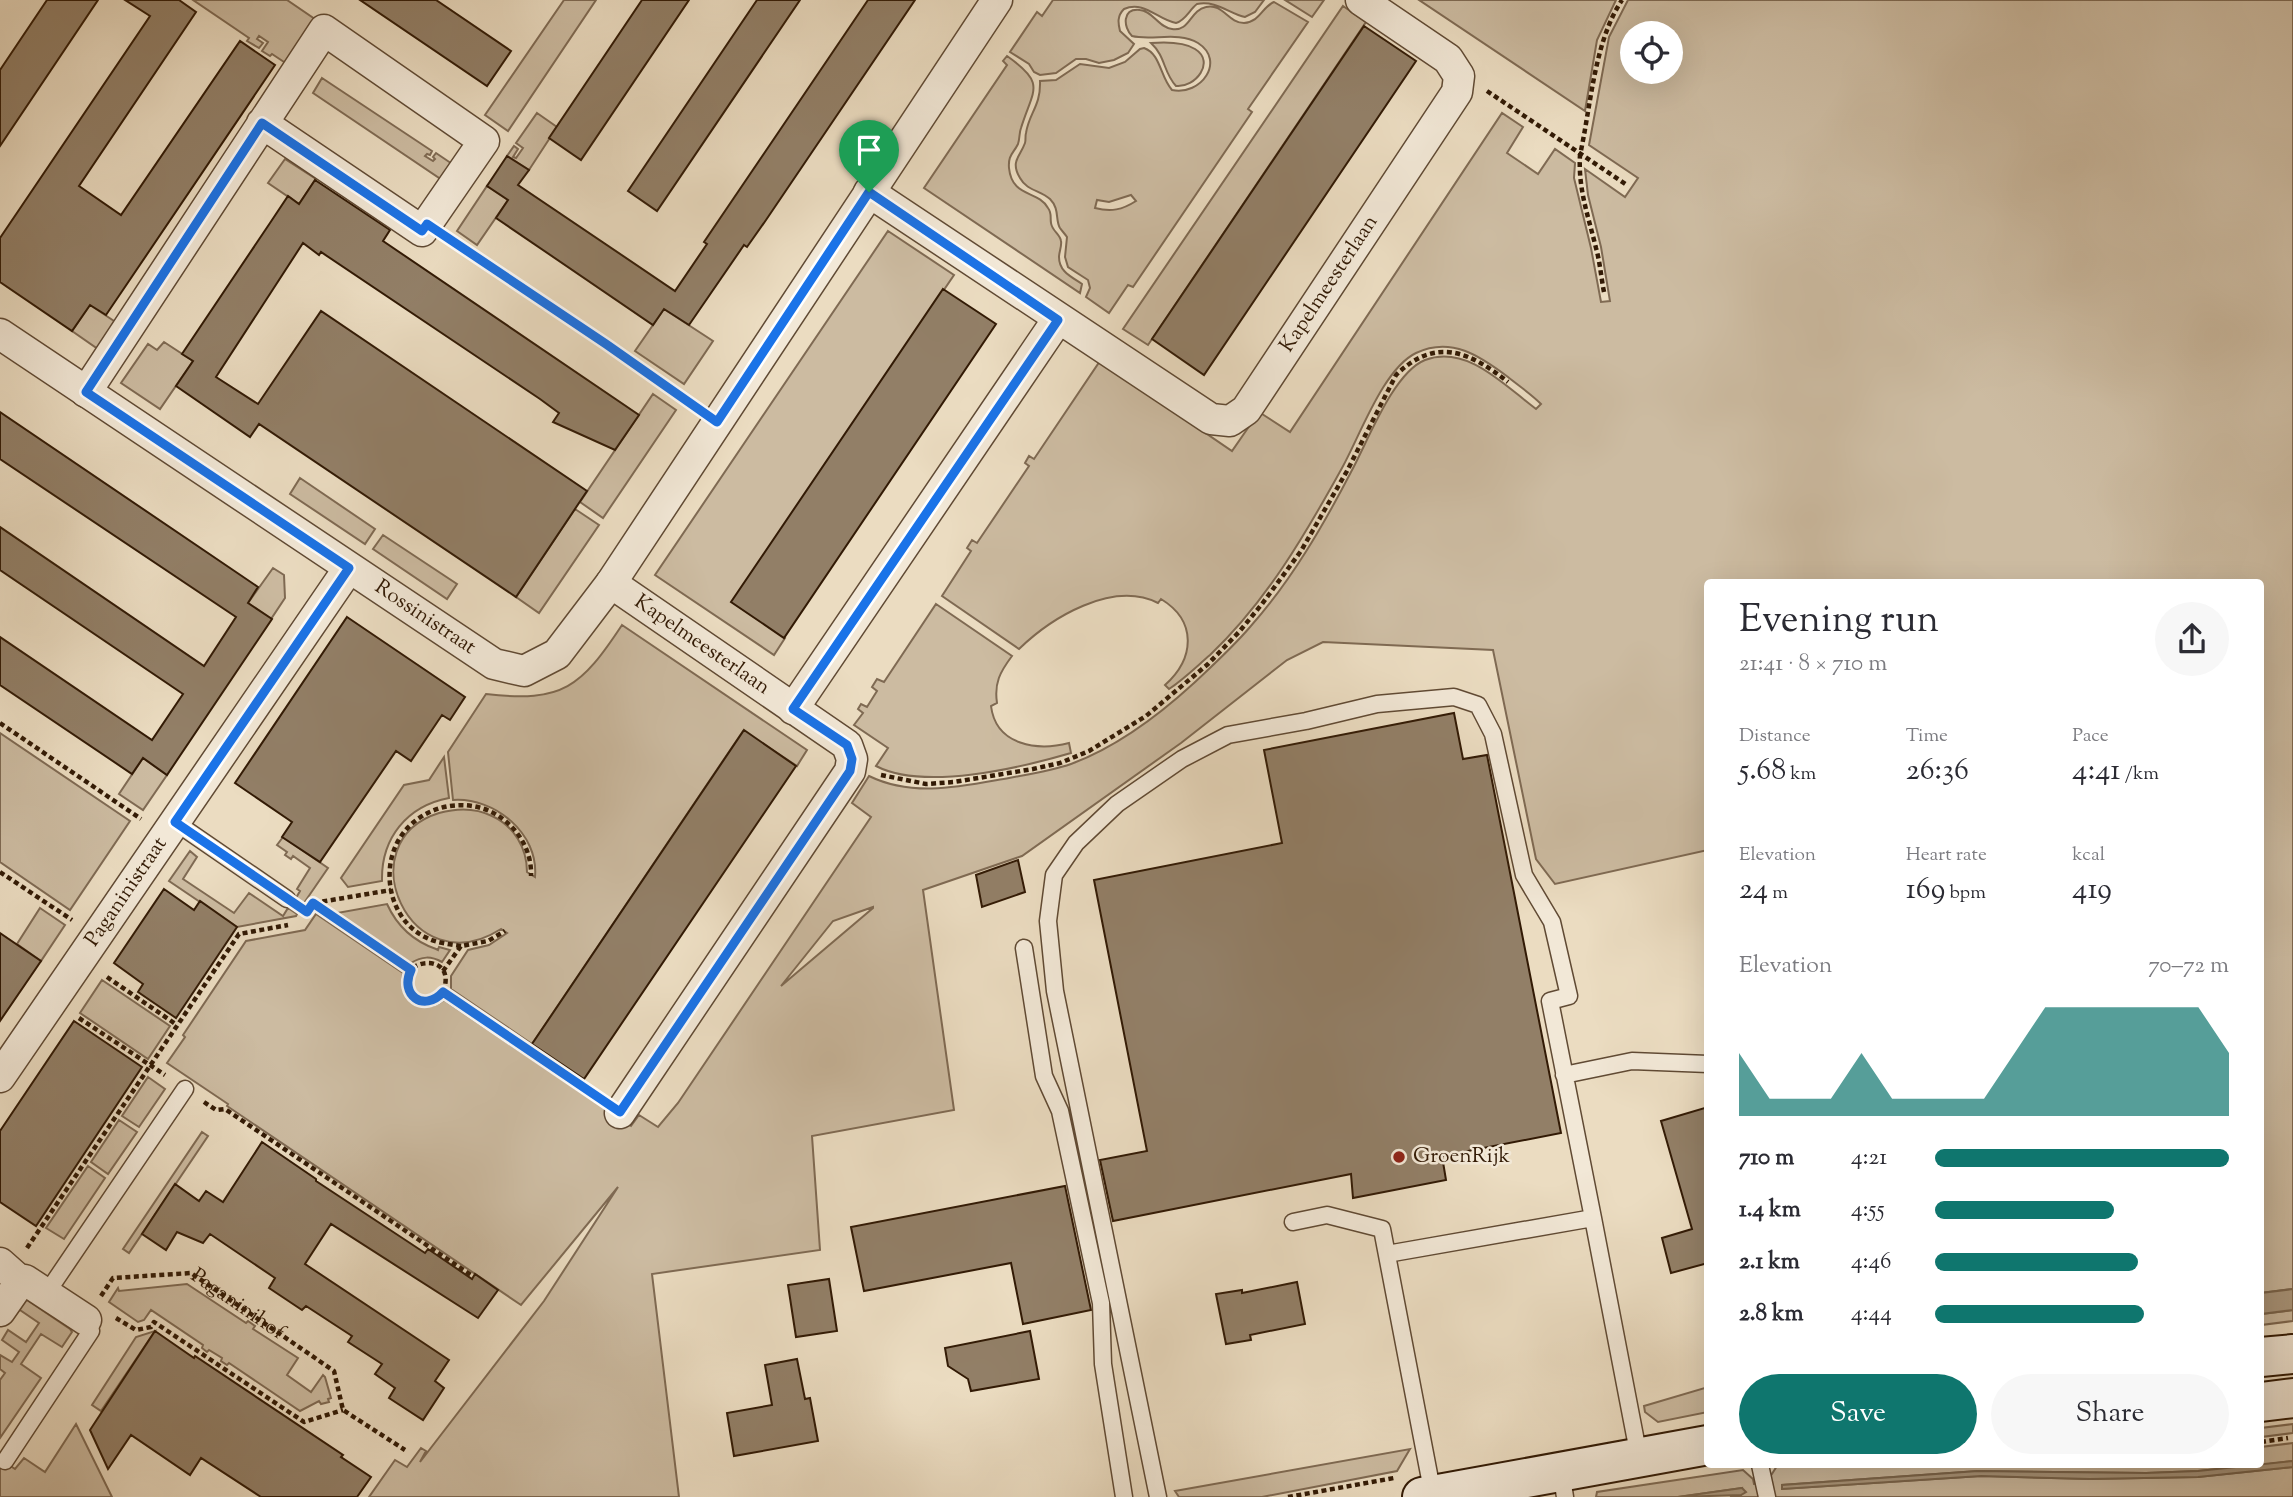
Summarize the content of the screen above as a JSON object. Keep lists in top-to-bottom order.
{
  "streets": {
    "street": ["Kapelmeesterlaan", "Rossinistraat", "Paganinistraat"],
    "path": ["Paganinihof"]
  },
  "crossings": [
    ["Kapelmeesterlaan", "Rossinistraat"],
    ["Rossinistraat", "Paganinistraat"]
  ],
  "places": ["GroenRijk"],
  "page": {
    "heading": ["Evening run", "21:41 · 8 × 710 m"],
    "stats": [
      ["Distance", "5.68 km"],
      ["Time", "26:36"],
      ["Pace", "4:41 /km"],
      ["Elevation", "24 m"],
      ["Heart rate", "169 bpm"],
      ["kcal", "419"]
    ],
    "chart": ["Elevation", "70–72 m"],
    "list": [
      {
        "name": "710 m",
        "note": "4:21"
      },
      {
        "name": "1.4 km",
        "note": "4:55"
      },
      {
        "name": "2.1 km",
        "note": "4:46"
      },
      {
        "name": "2.8 km",
        "note": "4:44"
      }
    ],
    "buttons": ["Save", "Share"]
  }
}
